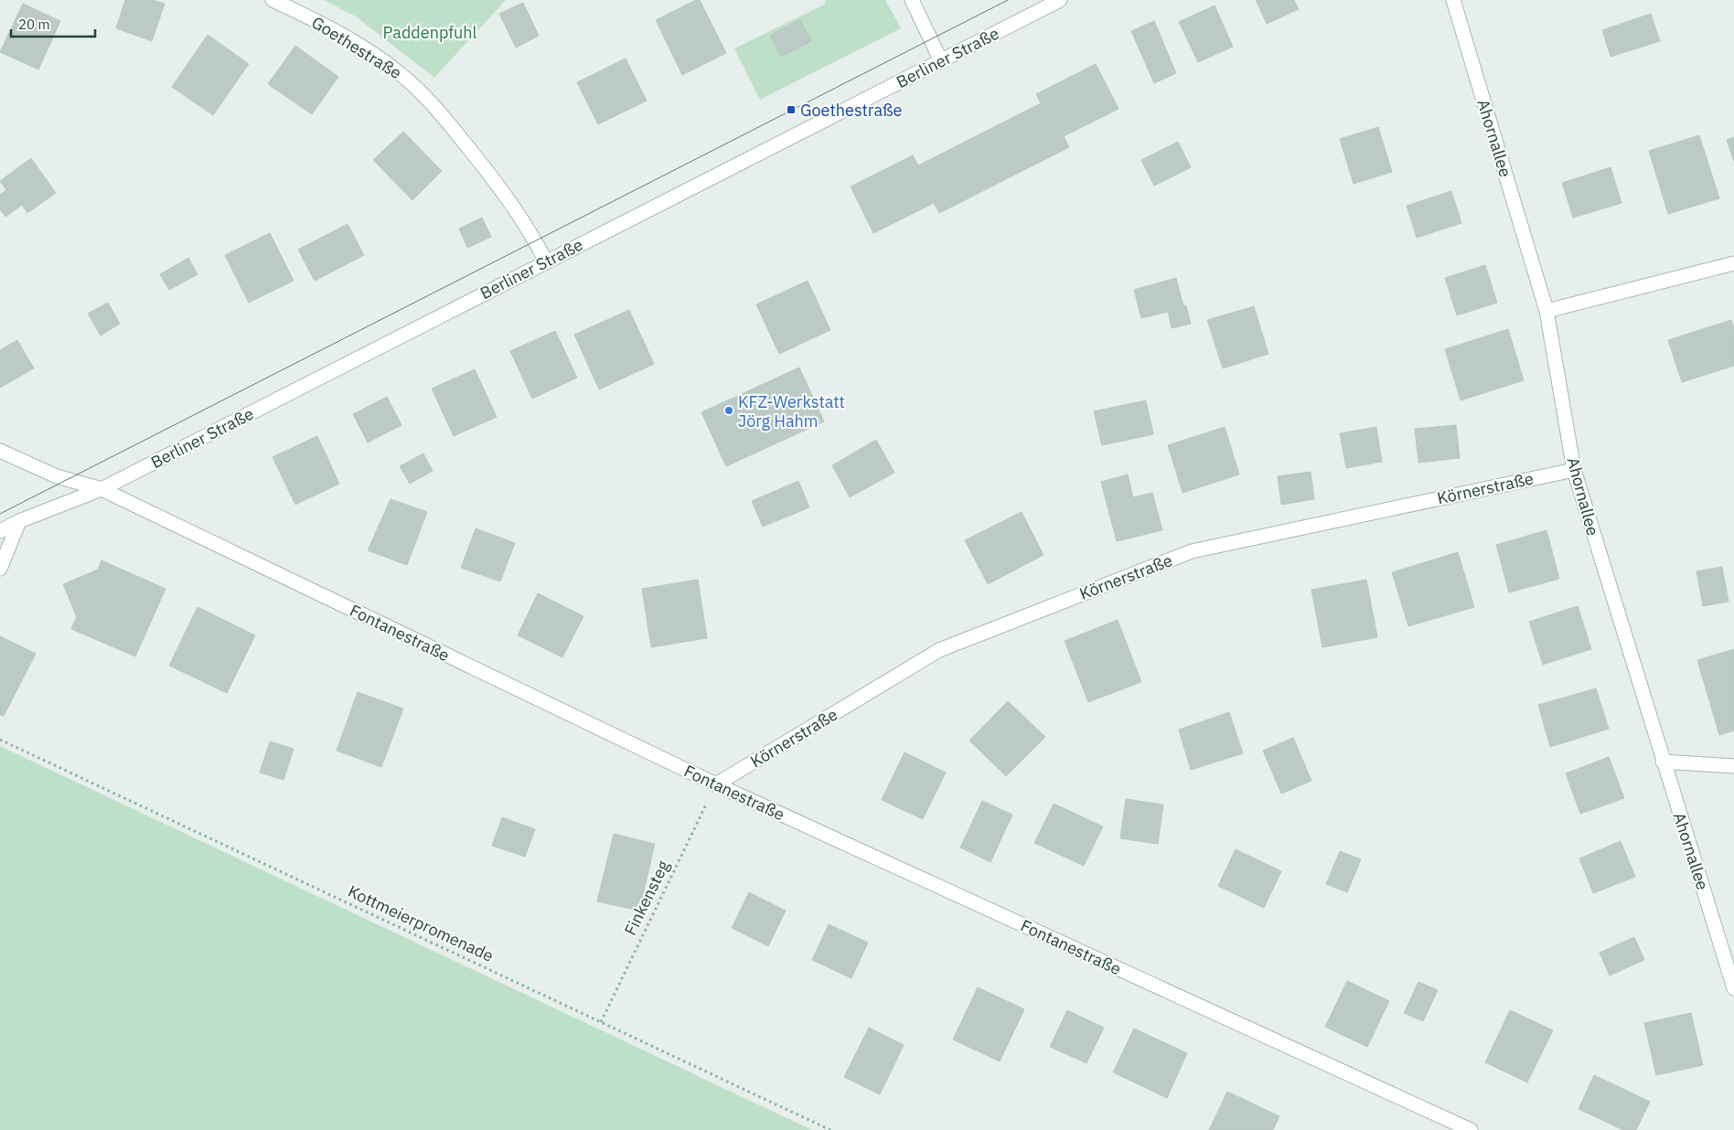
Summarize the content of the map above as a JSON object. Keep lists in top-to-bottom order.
{
  "streets": {
    "street": [
      "Goethestraße",
      "Berliner Straße",
      "Ahornallee",
      "Körnerstraße",
      "Fontanestraße"
    ],
    "path": ["Finkensteg", "Kottmeierpromenade"]
  },
  "crossings": [
    ["Goethestraße", "Berliner Straße"],
    ["Berliner Straße", "Fontanestraße"],
    ["Ahornallee", "Körnerstraße"],
    ["Körnerstraße", "Fontanestraße"],
    ["Körnerstraße", "Finkensteg"],
    ["Fontanestraße", "Finkensteg"],
    ["Finkensteg", "Kottmeierpromenade"]
  ],
  "parks": ["Paddenpfuhl"],
  "places": {
    "transit": ["Goethestraße"],
    "other": ["KFZ-Werkstatt Jörg Hahm"]
  },
  "scale_bar": "20 m"
}
